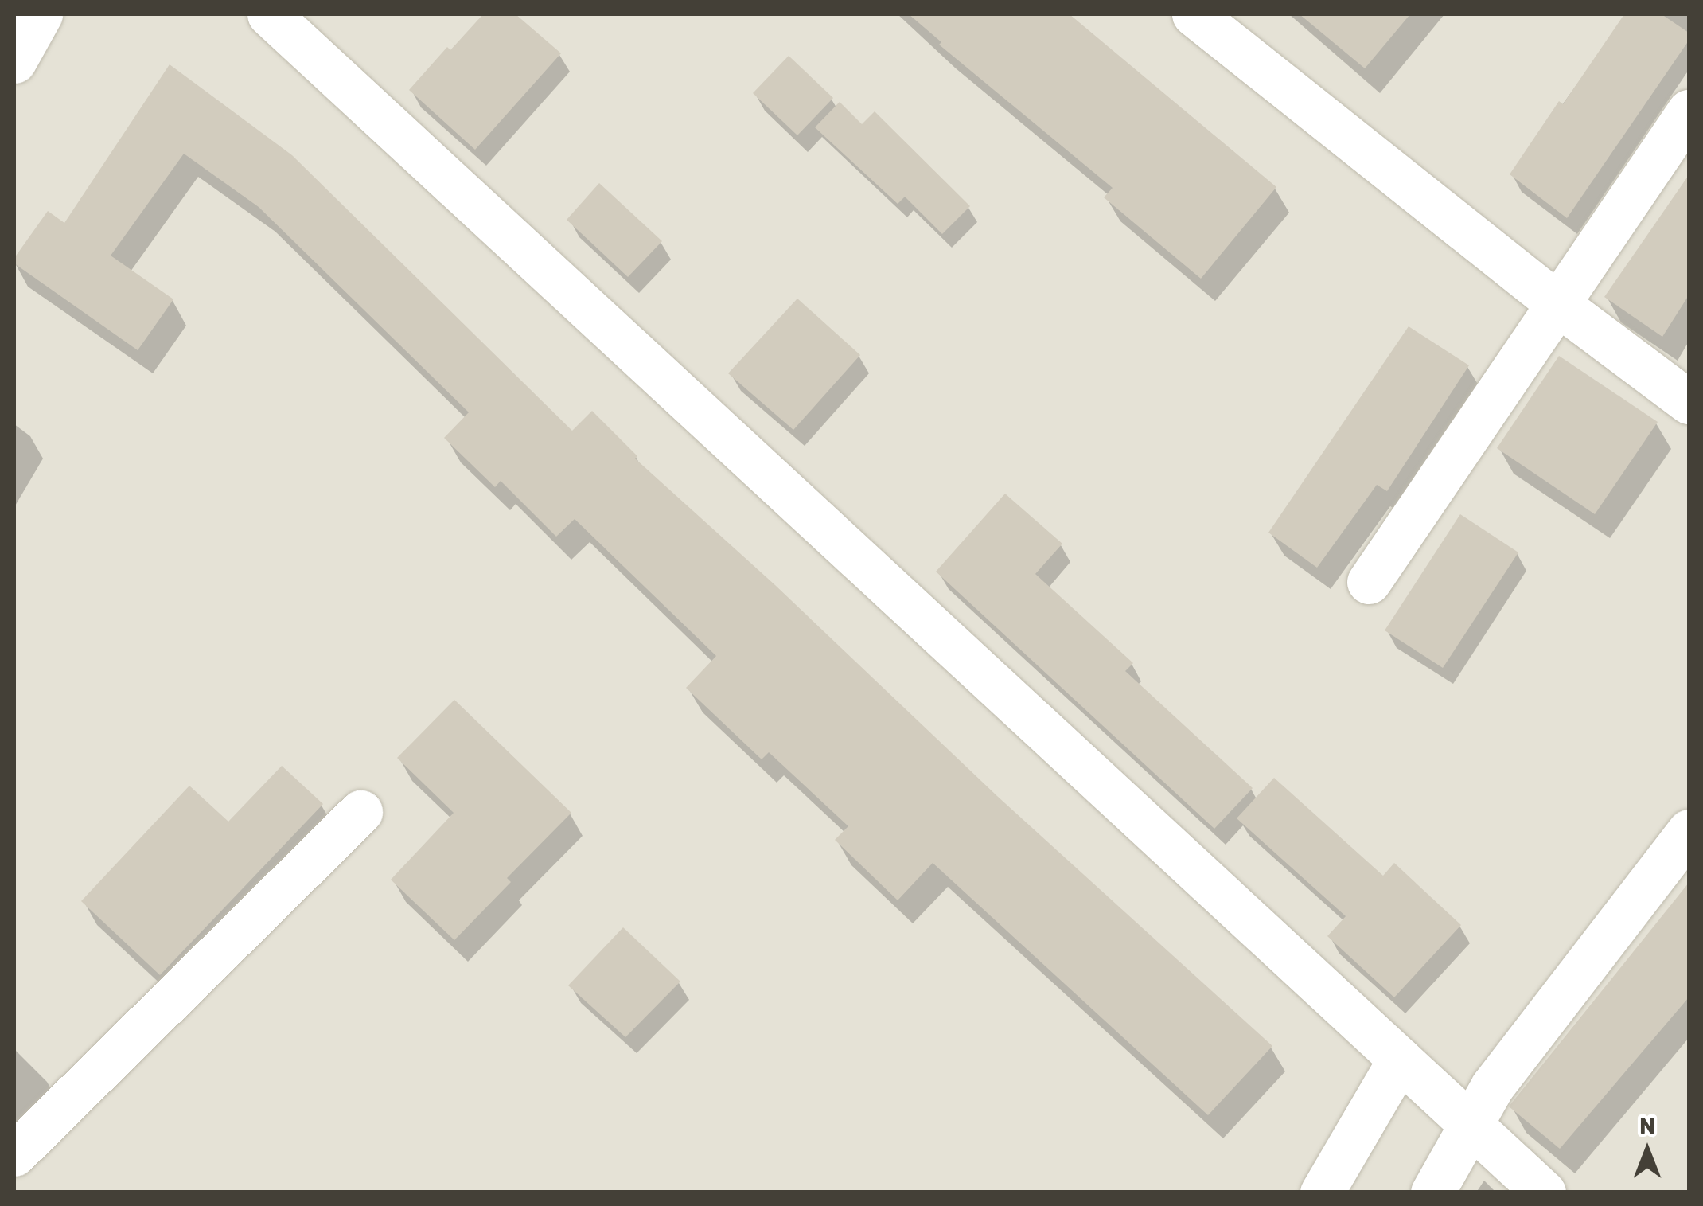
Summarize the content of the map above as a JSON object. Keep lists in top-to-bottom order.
{
  "north": "top"
}
